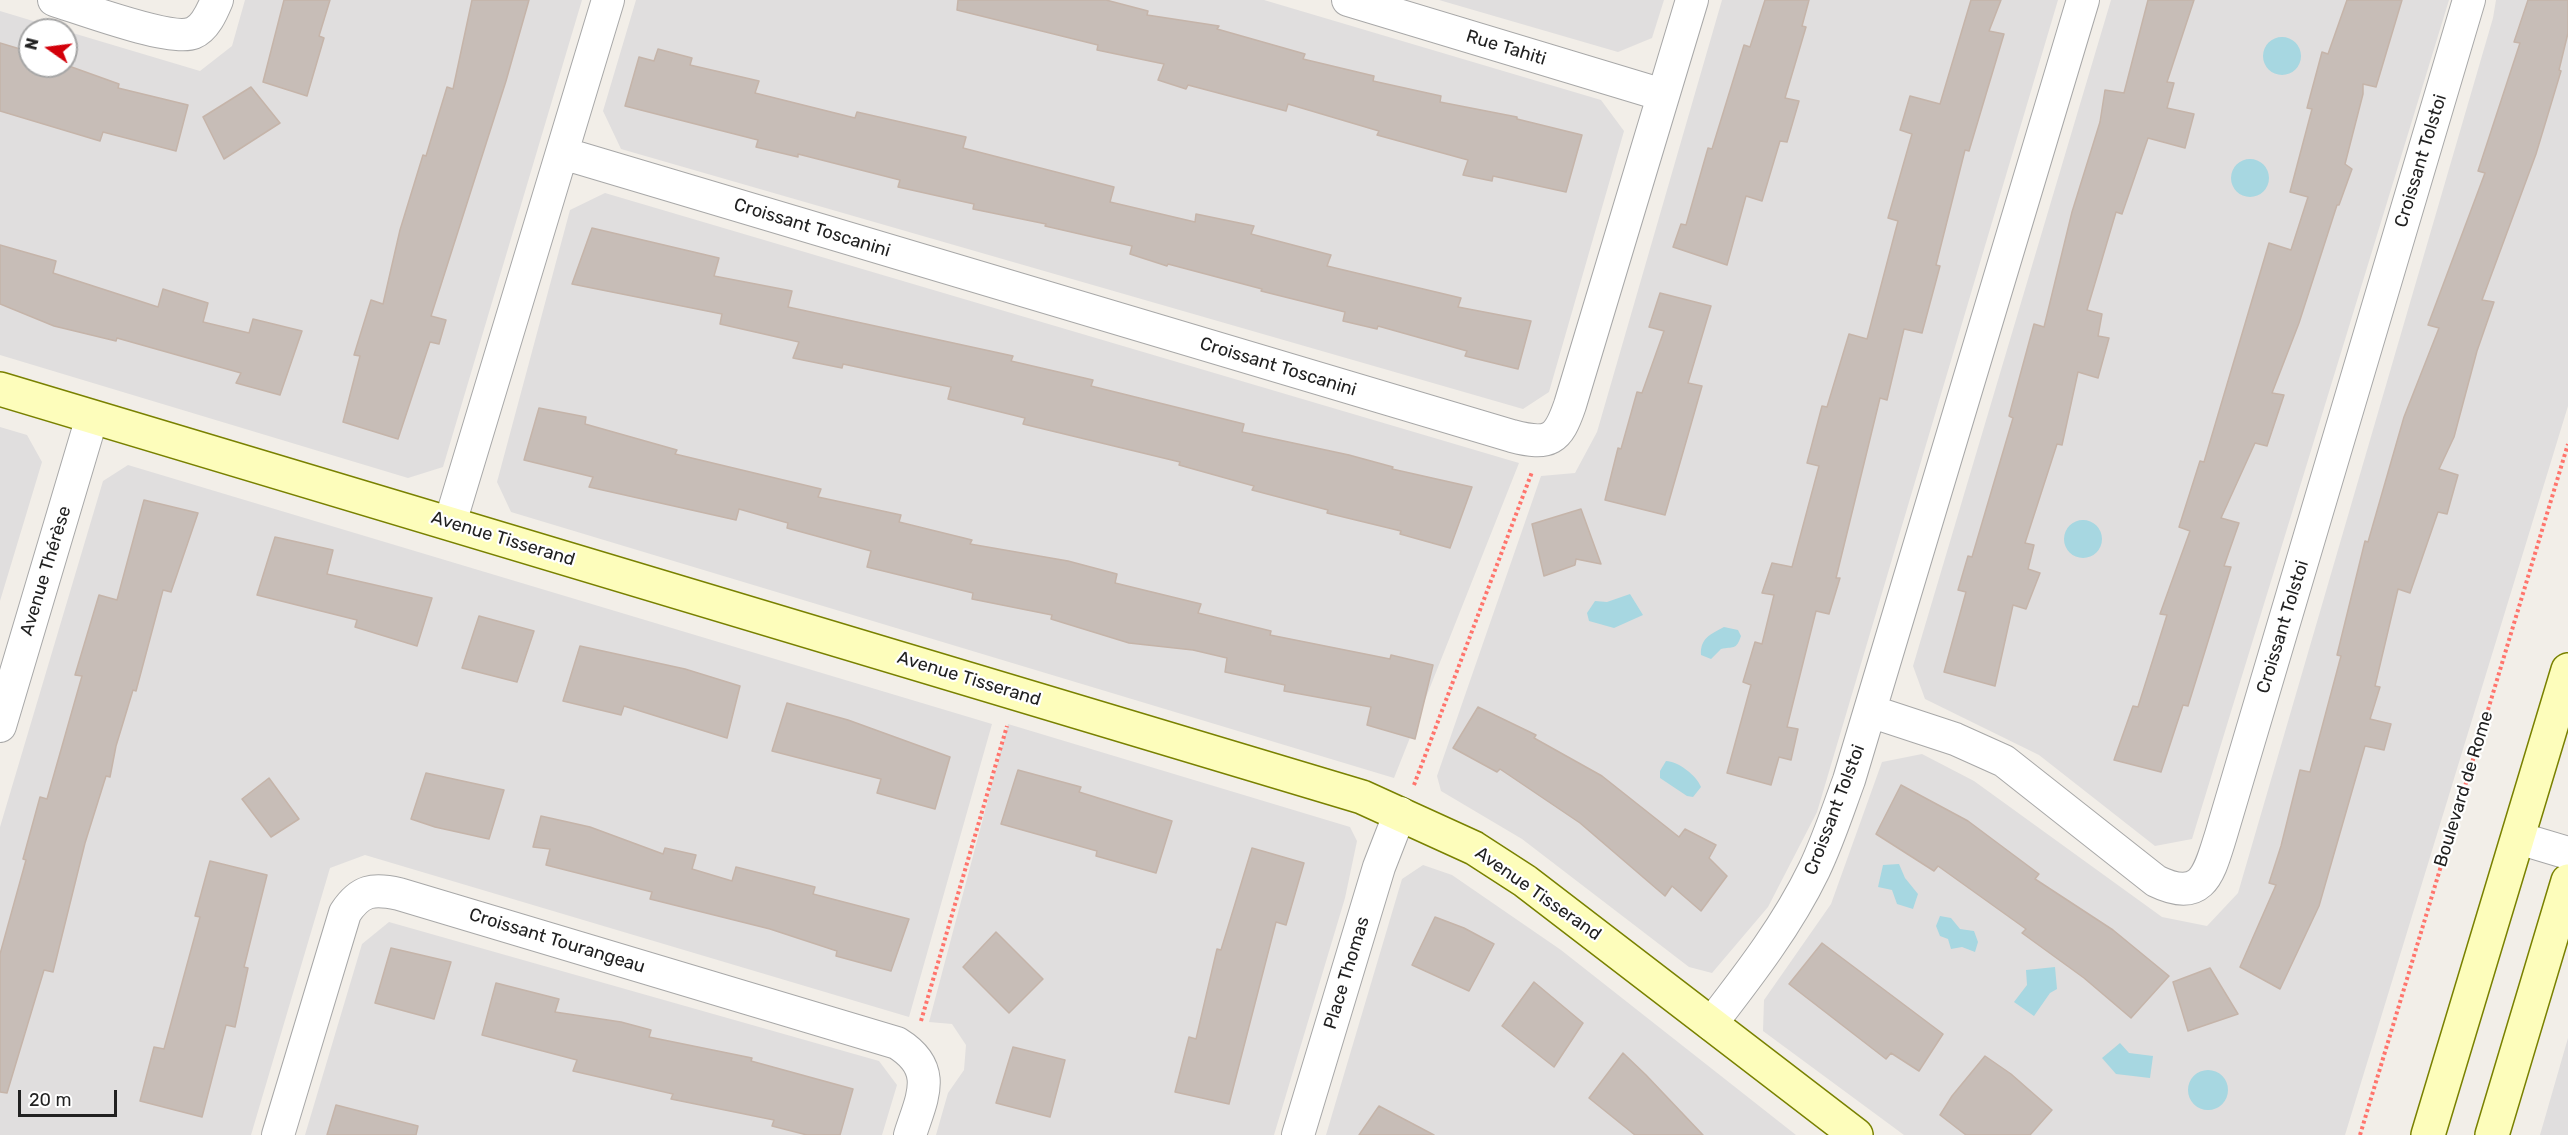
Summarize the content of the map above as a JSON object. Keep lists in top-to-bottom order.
{
  "streets": {
    "street": [
      "Rue Tahiti",
      "Croissant Tolstoi",
      "Croissant Toscanini",
      "Avenue Tisserand",
      "Avenue Thérèse",
      "Croissant Tourangeau",
      "Place Thomas"
    ],
    "path": ["Boulevard de Rome"]
  },
  "crossings": [
    ["Rue Tahiti", "Croissant Toscanini"],
    ["Croissant Tolstoi", "Avenue Tisserand"],
    ["Avenue Tisserand", "Avenue Thérèse"],
    ["Avenue Tisserand", "Place Thomas"]
  ],
  "scale_bar": "20 m",
  "north": "left"
}
